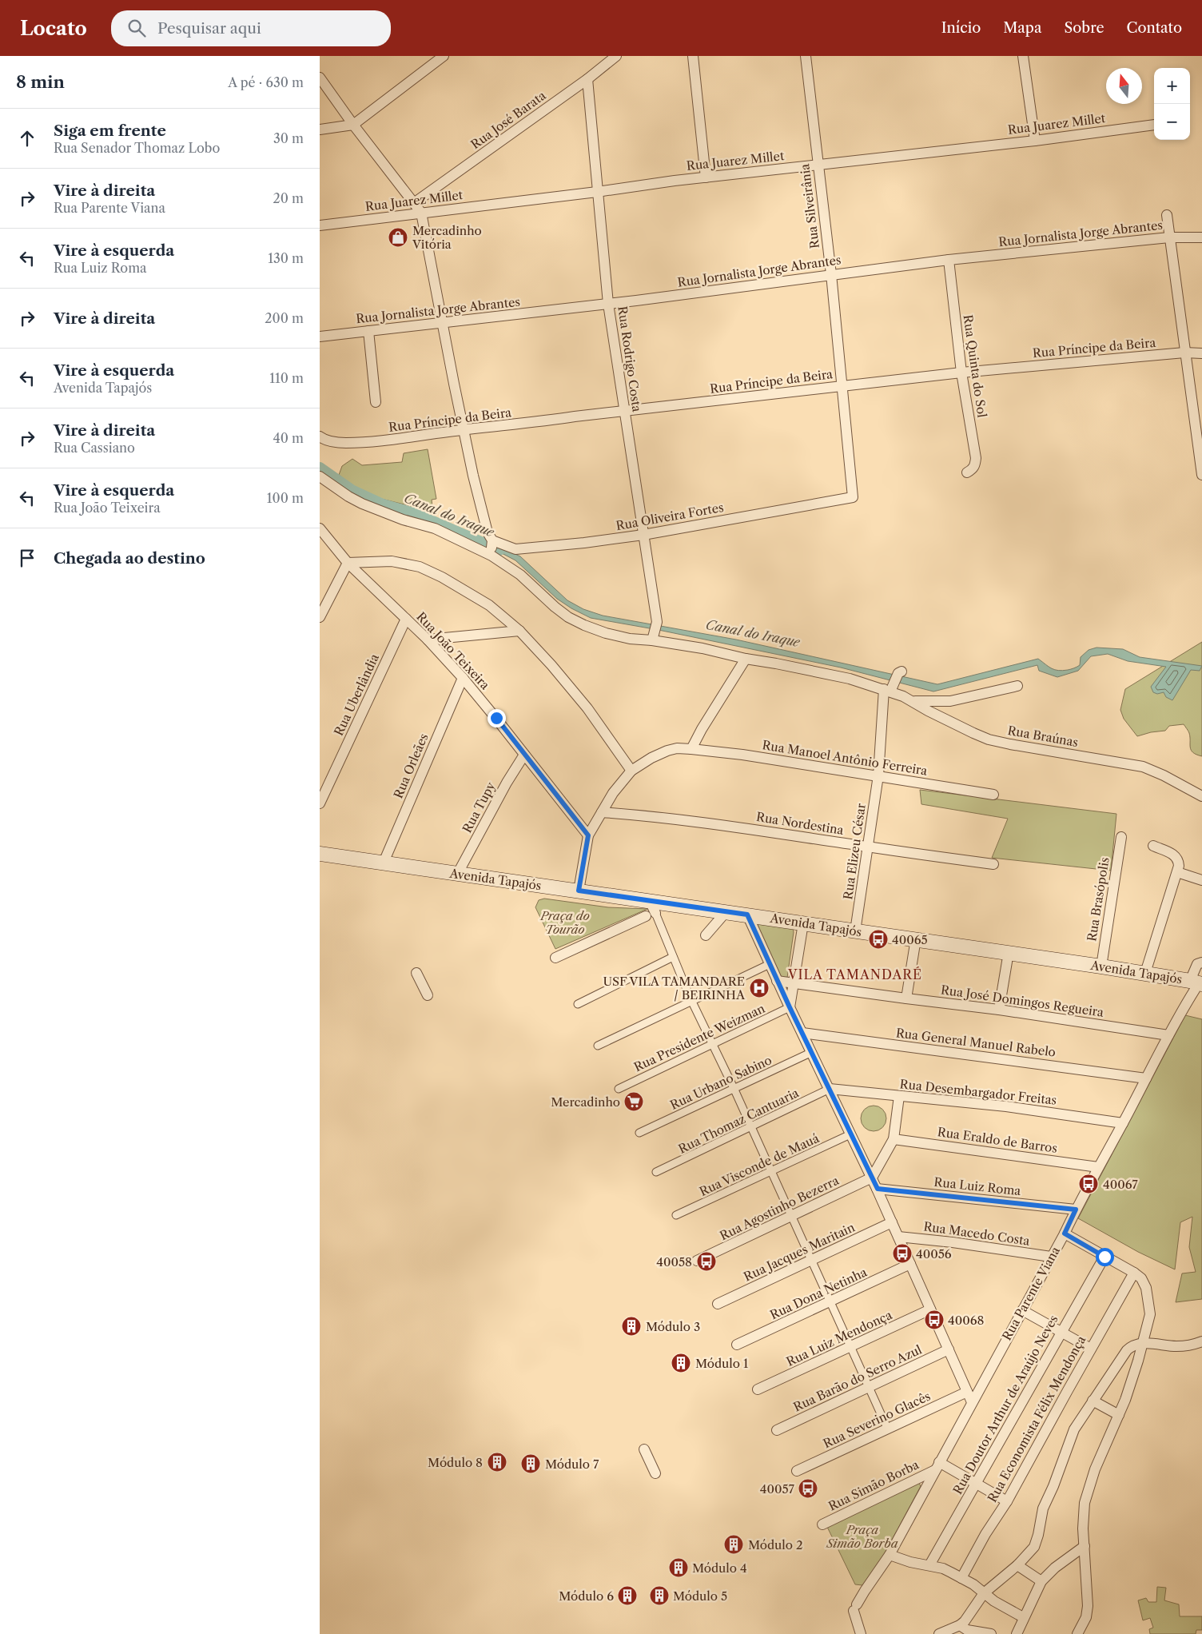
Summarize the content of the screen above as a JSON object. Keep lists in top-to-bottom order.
{
  "streets": {
    "main road": ["Avenida Tapajós"],
    "street": [
      "Rua José Barata",
      "Rua Juarez Millet",
      "Rua Silveirânia",
      "Rua Jornalista Jorge Abrantes",
      "Rua Príncipe da Beira",
      "Rua Rodrigo Costa",
      "Rua Quinta do Sol",
      "Rua Oliveira Fortes",
      "Rua João Teixeira",
      "Rua Uberlândia",
      "Rua Braúnas",
      "Rua Manoel Antônio Ferreira",
      "Rua Orleães",
      "Rua Tupy",
      "Rua Nordestina",
      "Rua Elizeu César",
      "Rua Brasópolis",
      "Rua José Domingos Regueira",
      "Rua Presidente Weizman",
      "Rua General Manuel Rabelo",
      "Rua Urbano Sabino",
      "Rua Desembargador Freitas",
      "Rua Thomaz Cantuaria",
      "Rua Eraldo de Barros",
      "Rua Visconde de Mauá",
      "Rua Luiz Roma",
      "Rua Agostinho Bezerra",
      "Rua Macedo Costa",
      "Rua Jacques Maritain",
      "Rua Dona Netinha",
      "Rua Parente Viana",
      "Rua Luiz Mendonça",
      "Rua Barão do Serro Azul",
      "Rua Doutor Arthur de Araújo Neves",
      "Rua Economista Félix Mendonça",
      "Rua Severino Glacês",
      "Rua Simão Borba"
    ]
  },
  "crossings": [
    ["Rua José Barata", "Rua Rodrigo Costa"],
    ["Rua Juarez Millet", "Rua Silveirânia"],
    ["Rua Juarez Millet", "Rua Rodrigo Costa"],
    ["Rua Silveirânia", "Rua Jornalista Jorge Abrantes"],
    ["Rua Silveirânia", "Rua Príncipe da Beira"],
    ["Rua Silveirânia", "Rua Oliveira Fortes"],
    ["Rua Jornalista Jorge Abrantes", "Rua Rodrigo Costa"],
    ["Rua Jornalista Jorge Abrantes", "Rua Quinta do Sol"],
    ["Rua Príncipe da Beira", "Rua Rodrigo Costa"],
    ["Rua Príncipe da Beira", "Rua Quinta do Sol"],
    ["Rua Rodrigo Costa", "Rua Oliveira Fortes"],
    ["Rua Rodrigo Costa", "Rua Braúnas"],
    ["Rua João Teixeira", "Rua Uberlândia"],
    ["Rua João Teixeira", "Rua Manoel Antônio Ferreira"],
    ["Rua João Teixeira", "Rua Orleães"],
    ["Rua João Teixeira", "Rua Tupy"],
    ["Rua Braúnas", "Rua Elizeu César"],
    ["Rua Manoel Antônio Ferreira", "Rua Nordestina"],
    ["Rua Manoel Antônio Ferreira", "Rua Elizeu César"],
    ["Rua Orleães", "Avenida Tapajós"],
    ["Rua Tupy", "Avenida Tapajós"],
    ["Rua Nordestina", "Rua Elizeu César"],
    ["Rua Elizeu César", "Avenida Tapajós"],
    ["Avenida Tapajós", "Rua Brasópolis"],
    ["Avenida Tapajós", "Rua Parente Viana"],
    ["Rua José Domingos Regueira", "Rua Parente Viana"],
    ["Rua General Manuel Rabelo", "Rua Parente Viana"],
    ["Rua Desembargador Freitas", "Rua Thomaz Cantuaria"],
    ["Rua Desembargador Freitas", "Rua Parente Viana"],
    ["Rua Eraldo de Barros", "Rua Parente Viana"],
    ["Rua Luiz Roma", "Rua Parente Viana"],
    ["Rua Macedo Costa", "Rua Parente Viana"],
    ["Rua Parente Viana", "Rua Simão Borba"]
  ],
  "districts": ["VILA TAMANDARÉ"],
  "water": ["Canal do Iraque"],
  "parks": ["Praça do Tourão", "Praça Simão Borba"],
  "places": {
    "shop": ["Mercadinho Vitória"],
    "bus stop": [
      "40065",
      "40067",
      "40056",
      "40058",
      "40068",
      "40057"
    ],
    "hospital": ["USF VILA TAMANDARE / BEIRINHA"],
    "supermarket": ["Mercadinho"],
    "building": [
      "Módulo 3",
      "Módulo 1",
      "Módulo 8",
      "Módulo 7",
      "Módulo 2",
      "Módulo 4",
      "Módulo 6",
      "Módulo 5"
    ]
  },
  "north": "top",
  "page": {
    "header": "Locato",
    "search": "Pesquisar aqui",
    "nav": [
      "Início",
      "Mapa",
      "Sobre",
      "Contato"
    ],
    "heading": ["8 min", "A pé · 630 m"],
    "map_buttons": ["+", "−"],
    "list": [
      ["Siga em frente", "Rua Senador Thomaz Lobo", "30 m"],
      ["Vire à direita", "Rua Parente Viana", "20 m"],
      ["Vire à esquerda", "Rua Luiz Roma", "130 m"],
      ["Vire à direita", "200 m"],
      ["Vire à esquerda", "Avenida Tapajós", "110 m"],
      ["Vire à direita", "Rua Cassiano", "40 m"],
      ["Vire à esquerda", "Rua João Teixeira", "100 m"],
      "Chegada ao destino"
    ]
  }
}
